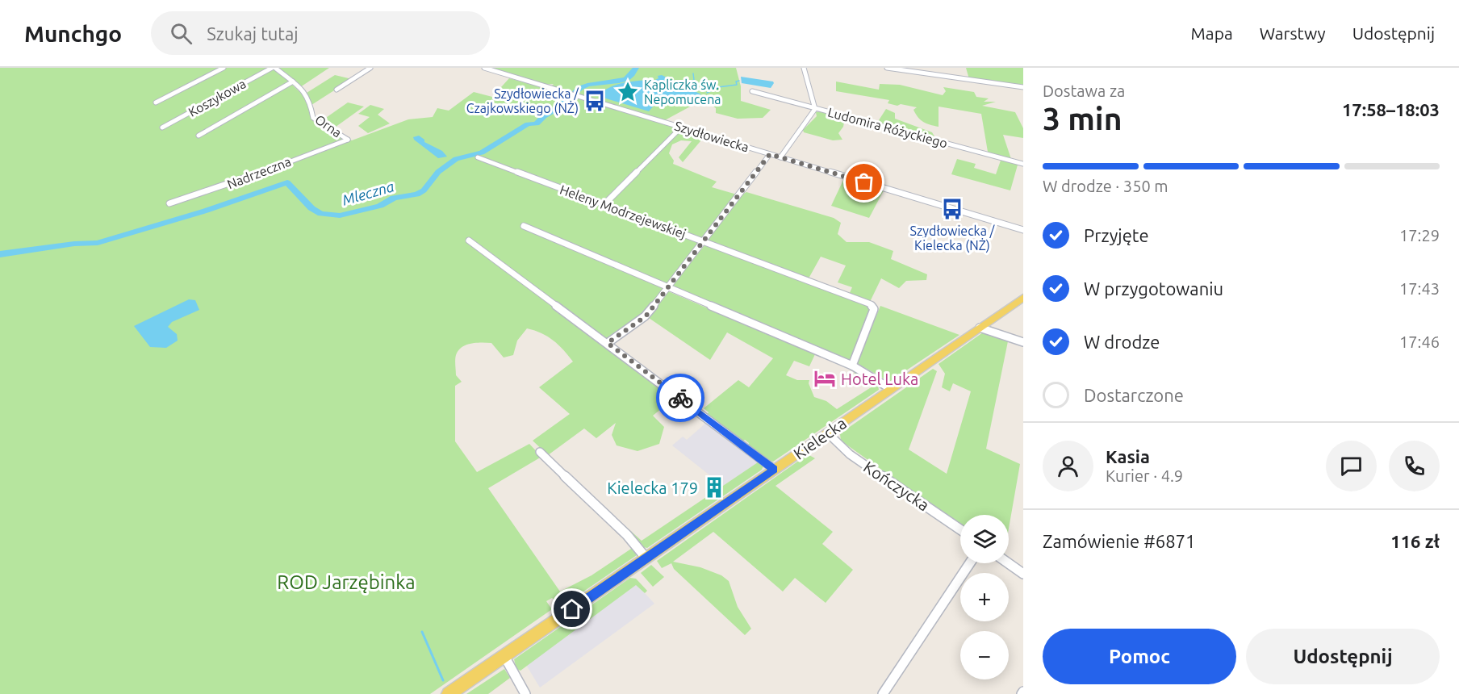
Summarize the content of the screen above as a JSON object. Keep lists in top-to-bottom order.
{
  "streets": {
    "main road": ["Kielecka"],
    "street": [
      "Koszykowa",
      "Orna",
      "Ludomira Różyckiego",
      "Szydłowiecka",
      "Nadrzeczna",
      "Heleny Modrzejewskiej",
      "Kończycka"
    ]
  },
  "crossings": [
    ["Orna", "Nadrzeczna"],
    ["Kielecka", "Kończycka"]
  ],
  "water": ["Mleczna"],
  "parks": ["ROD Jarzębinka"],
  "places": {
    "place": ["Kapliczka św. Nepomucena"],
    "bus stop": ["Szydłowiecka / Czajkowskiego (NŻ)", "Szydłowiecka / Kielecka (NŻ)"],
    "hotel": ["Hotel Luka"],
    "building": ["Kielecka 179"]
  },
  "page": {
    "header": "Munchgo",
    "search": "Szukaj tutaj",
    "nav": ["Mapa", "Warstwy", "Udostępnij"],
    "heading": ["3 min", "Dostawa za", "17:58–18:03"],
    "panel": [
      "Kasia",
      "Kurier · 4.9",
      "Zamówienie #6871",
      "116 zł"
    ],
    "bar": "W drodze · 350 m",
    "list": [
      ["Przyjęte", "17:29"],
      ["W przygotowaniu", "17:43"],
      ["W drodze", "17:46"],
      "Dostarczone"
    ],
    "map_buttons": ["+", "−"],
    "buttons": ["Pomoc", "Udostępnij"]
  }
}
